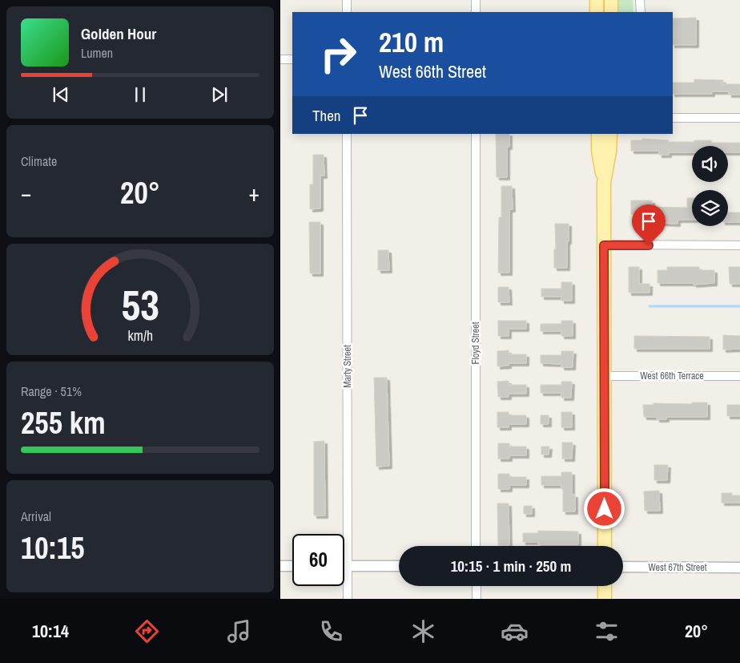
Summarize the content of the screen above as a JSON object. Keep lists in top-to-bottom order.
{
  "streets": {
    "street": [
      "Floyd Street",
      "Marty Street",
      "West 66th Terrace",
      "West 67th Street"
    ]
  },
  "page": {
    "turn": ["210 m", "West 66th Street"],
    "song": ["Golden Hour", "Lumen"],
    "then": "Then",
    "tile": [
      "Climate",
      ["Range · 51%", "255 km"],
      ["Arrival", "10:15"]
    ],
    "heat": ["−", "20°", "+"],
    "limit": "60",
    "trip": "10:15 · 1 min · 250 m",
    "tabs": ["10:14", "20°"],
    "gauge": ["53", "km/h"]
  }
}
